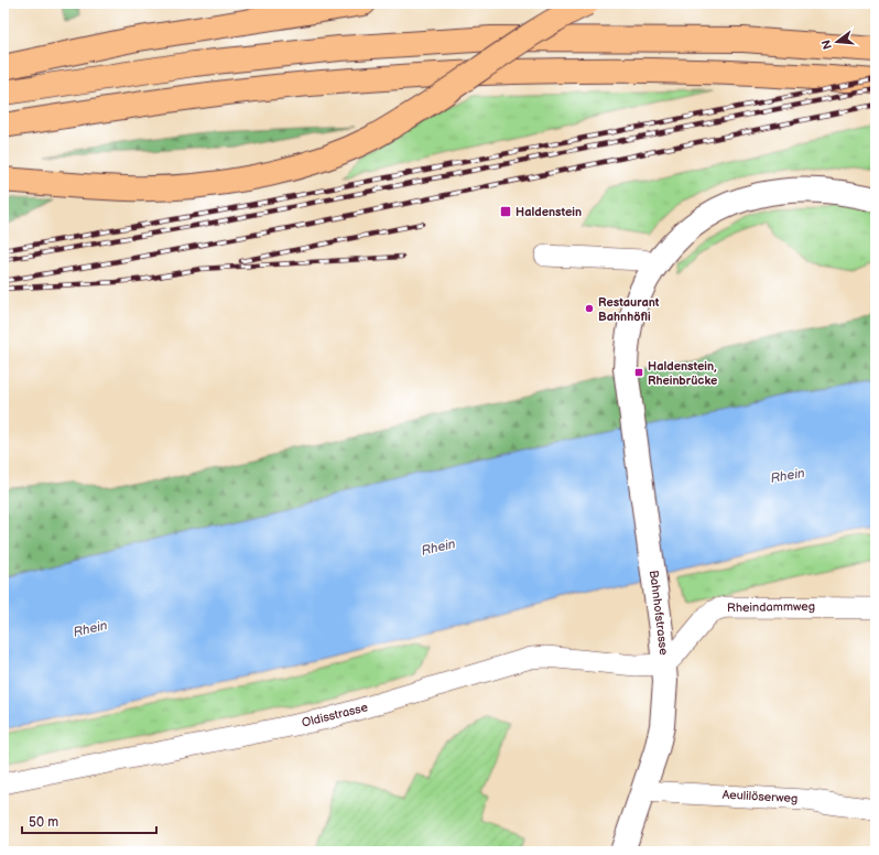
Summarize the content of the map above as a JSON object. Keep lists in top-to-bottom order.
{
  "streets": {
    "street": [
      "Rheindammweg",
      "Bahnhofstrasse",
      "Oldisstrasse",
      "Aeulilöserweg"
    ]
  },
  "crossings": [
    ["Rheindammweg", "Bahnhofstrasse"],
    ["Rheindammweg", "Oldisstrasse"],
    ["Bahnhofstrasse", "Oldisstrasse"],
    ["Bahnhofstrasse", "Aeulilöserweg"]
  ],
  "water": ["Rhein"],
  "places": {
    "transit": ["Haldenstein", "Haldenstein, Rheinbrücke"],
    "other": ["Restaurant Bahnhöfli"]
  },
  "scale_bar": "50 m",
  "north": "left"
}
